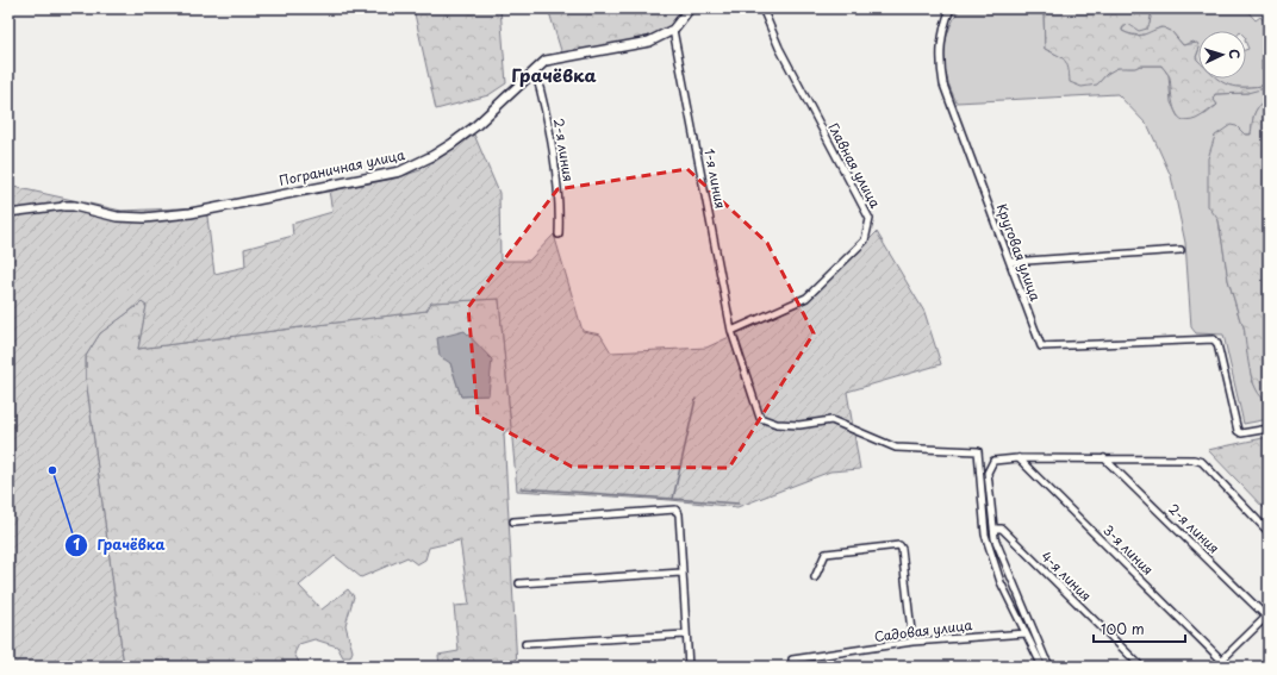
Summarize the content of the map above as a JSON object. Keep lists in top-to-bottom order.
{
  "streets": {
    "street": [
      "2-я линия",
      "Главная улица",
      "Пограничная улица",
      "1-я линия",
      "Круговая улица",
      "3-я линия",
      "4-я линия",
      "Садовая улица"
    ]
  },
  "crossings": [
    ["2-я линия", "Пограничная улица"],
    ["Главная улица", "1-я линия"],
    ["Пограничная улица", "1-я линия"],
    ["1-я линия", "Садовая улица"]
  ],
  "districts": ["Грачёвка"],
  "places": ["Грачёвка"],
  "scale_bar": "100 m",
  "north": "right"
}
